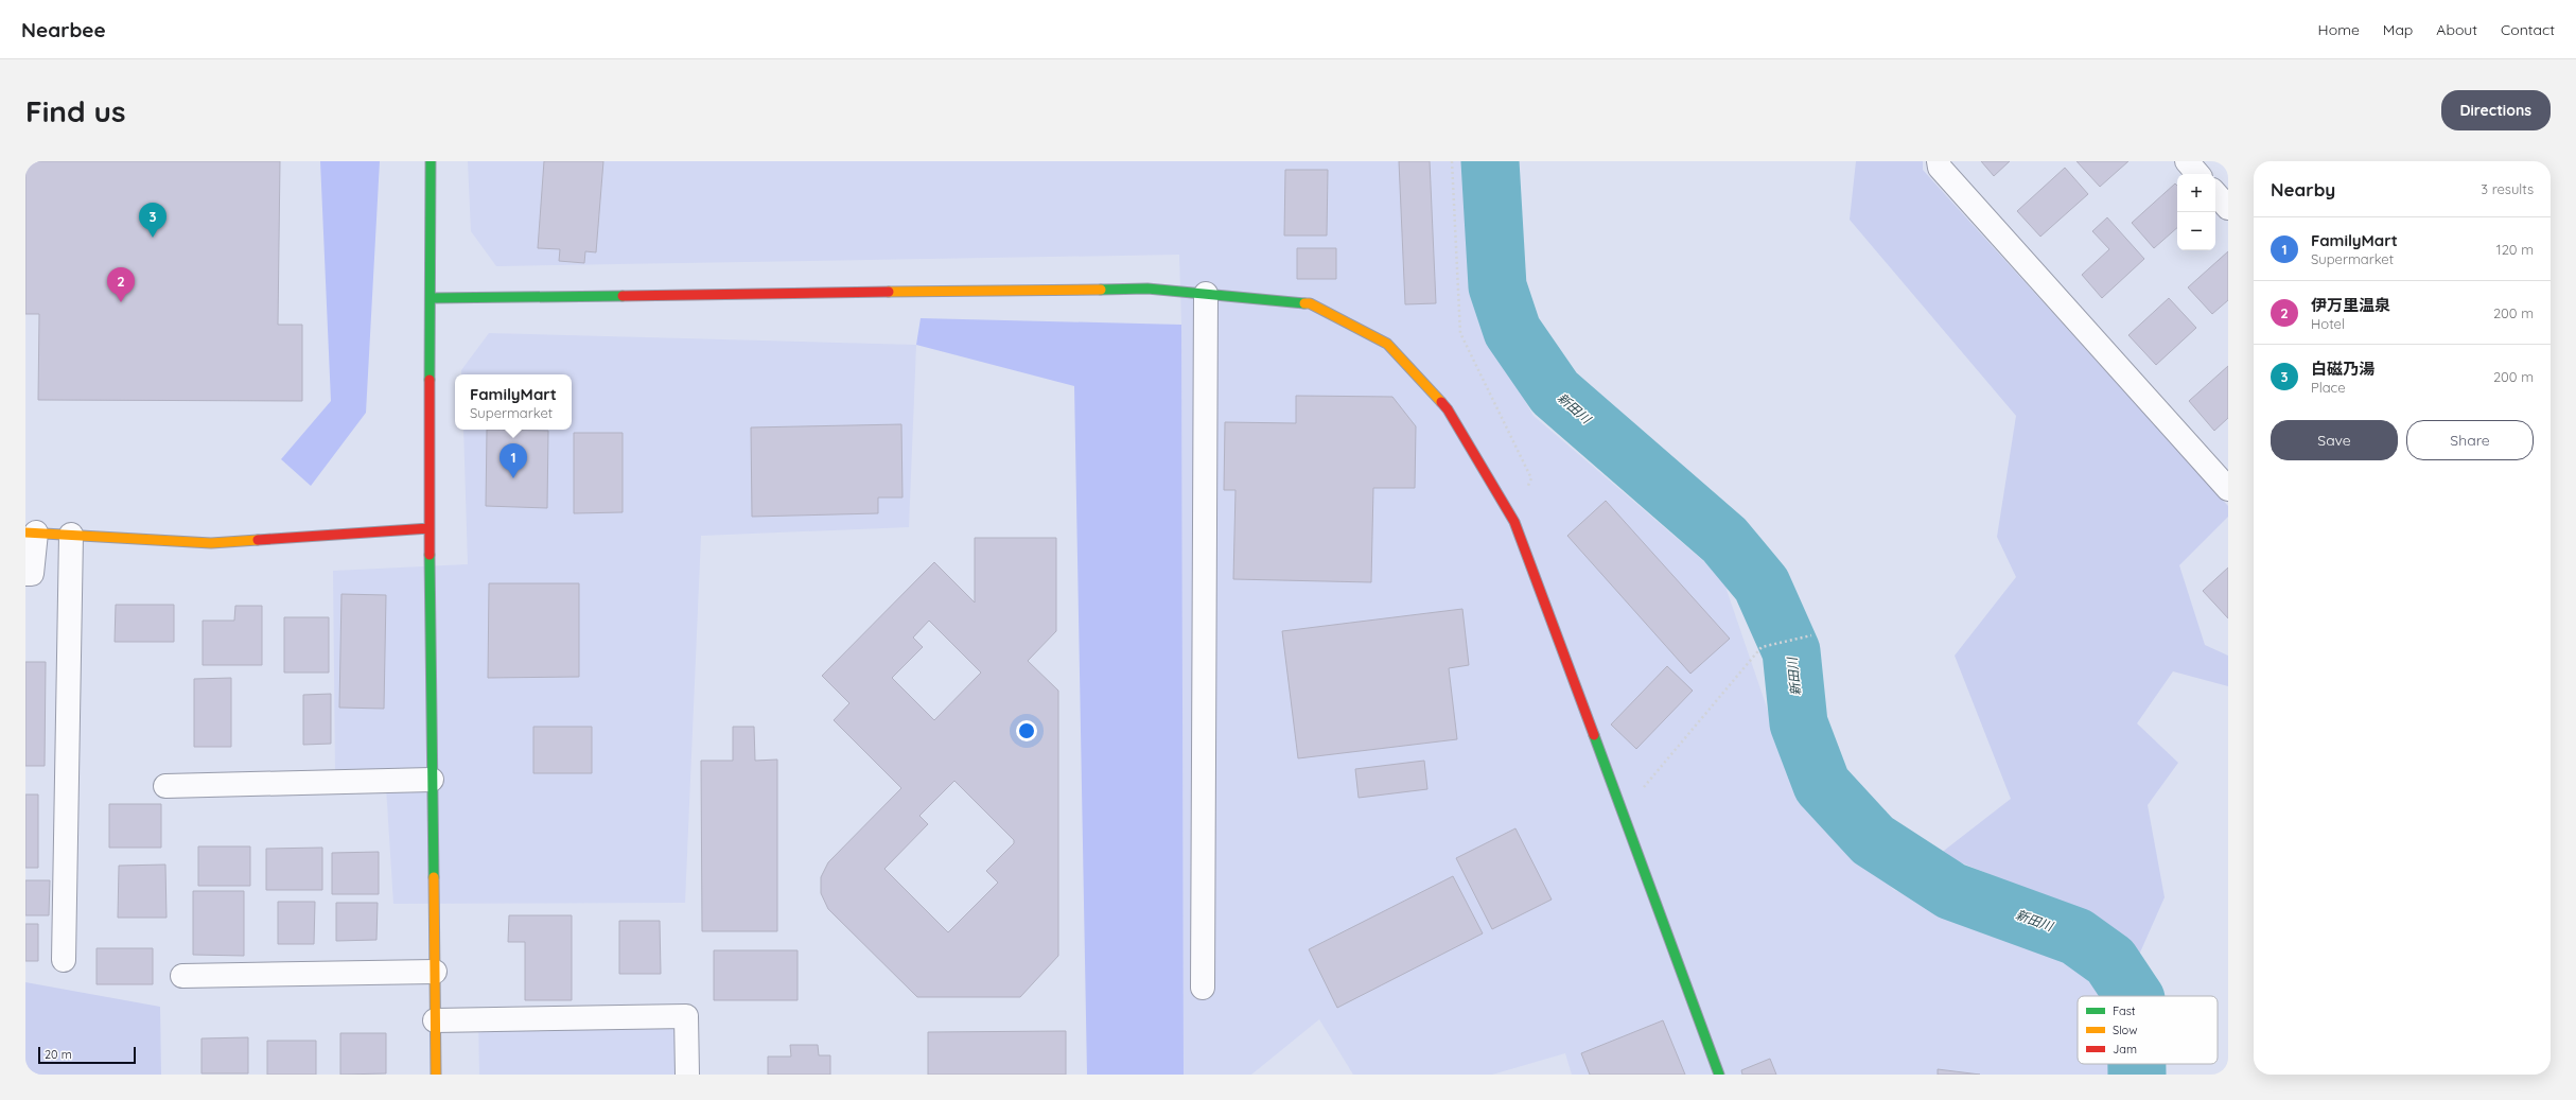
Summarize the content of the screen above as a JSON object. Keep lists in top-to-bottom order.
{
  "water": ["新田川"],
  "legend": ["Fast", "Slow", "Jam"],
  "scale_bar": "20 m",
  "page": {
    "header": "Nearbee",
    "nav": [
      "Home",
      "Map",
      "About",
      "Contact"
    ],
    "buttons": [
      "Directions",
      ["Save", "Share"]
    ],
    "title": "Find us",
    "heading": ["Nearby", "3 results"],
    "map_buttons": ["+", "−"],
    "pins": ["3", "2", "1"],
    "list": [
      {
        "mark": "1",
        "name": "FamilyMart",
        "note": "Supermarket",
        "value": "120 m"
      },
      {
        "mark": "2",
        "name": "伊万里温泉",
        "note": "Hotel",
        "value": "200 m"
      },
      {
        "mark": "3",
        "name": "白磁乃湯",
        "note": "Place",
        "value": "200 m"
      }
    ],
    "popup": ["FamilyMart", "Supermarket"],
    "scale": "20 m"
  }
}
